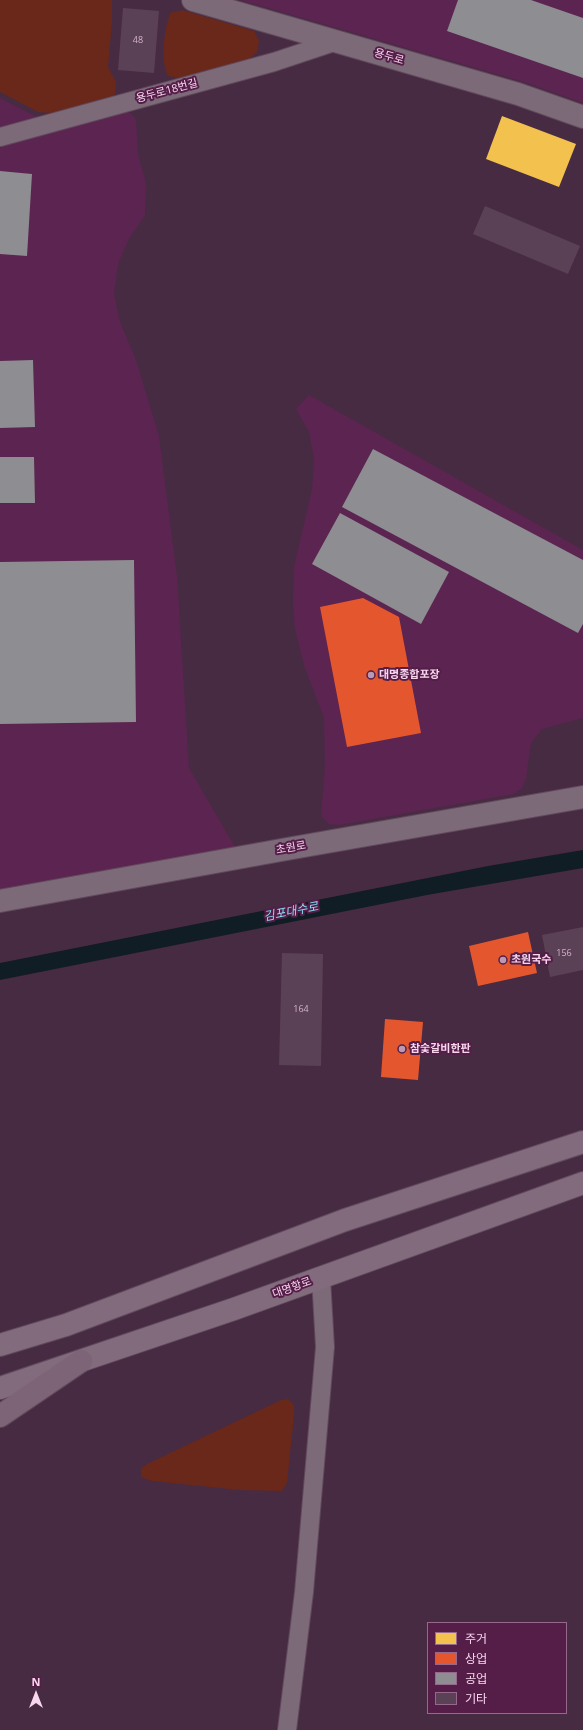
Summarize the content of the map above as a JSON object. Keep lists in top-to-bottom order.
{
  "streets": {
    "main road": ["대명항로"],
    "street": ["용두로", "초원로"],
    "lane": ["용두로18번길"]
  },
  "crossings": [
    ["용두로", "용두로18번길"]
  ],
  "water": ["김포대수로"],
  "places": ["대명종합포장", "초원국수", "참숯갈비한판"],
  "house_numbers": ["48", "156", "164"],
  "legend": [
    "주거",
    "상업",
    "공업",
    "기타"
  ],
  "north": "top"
}
